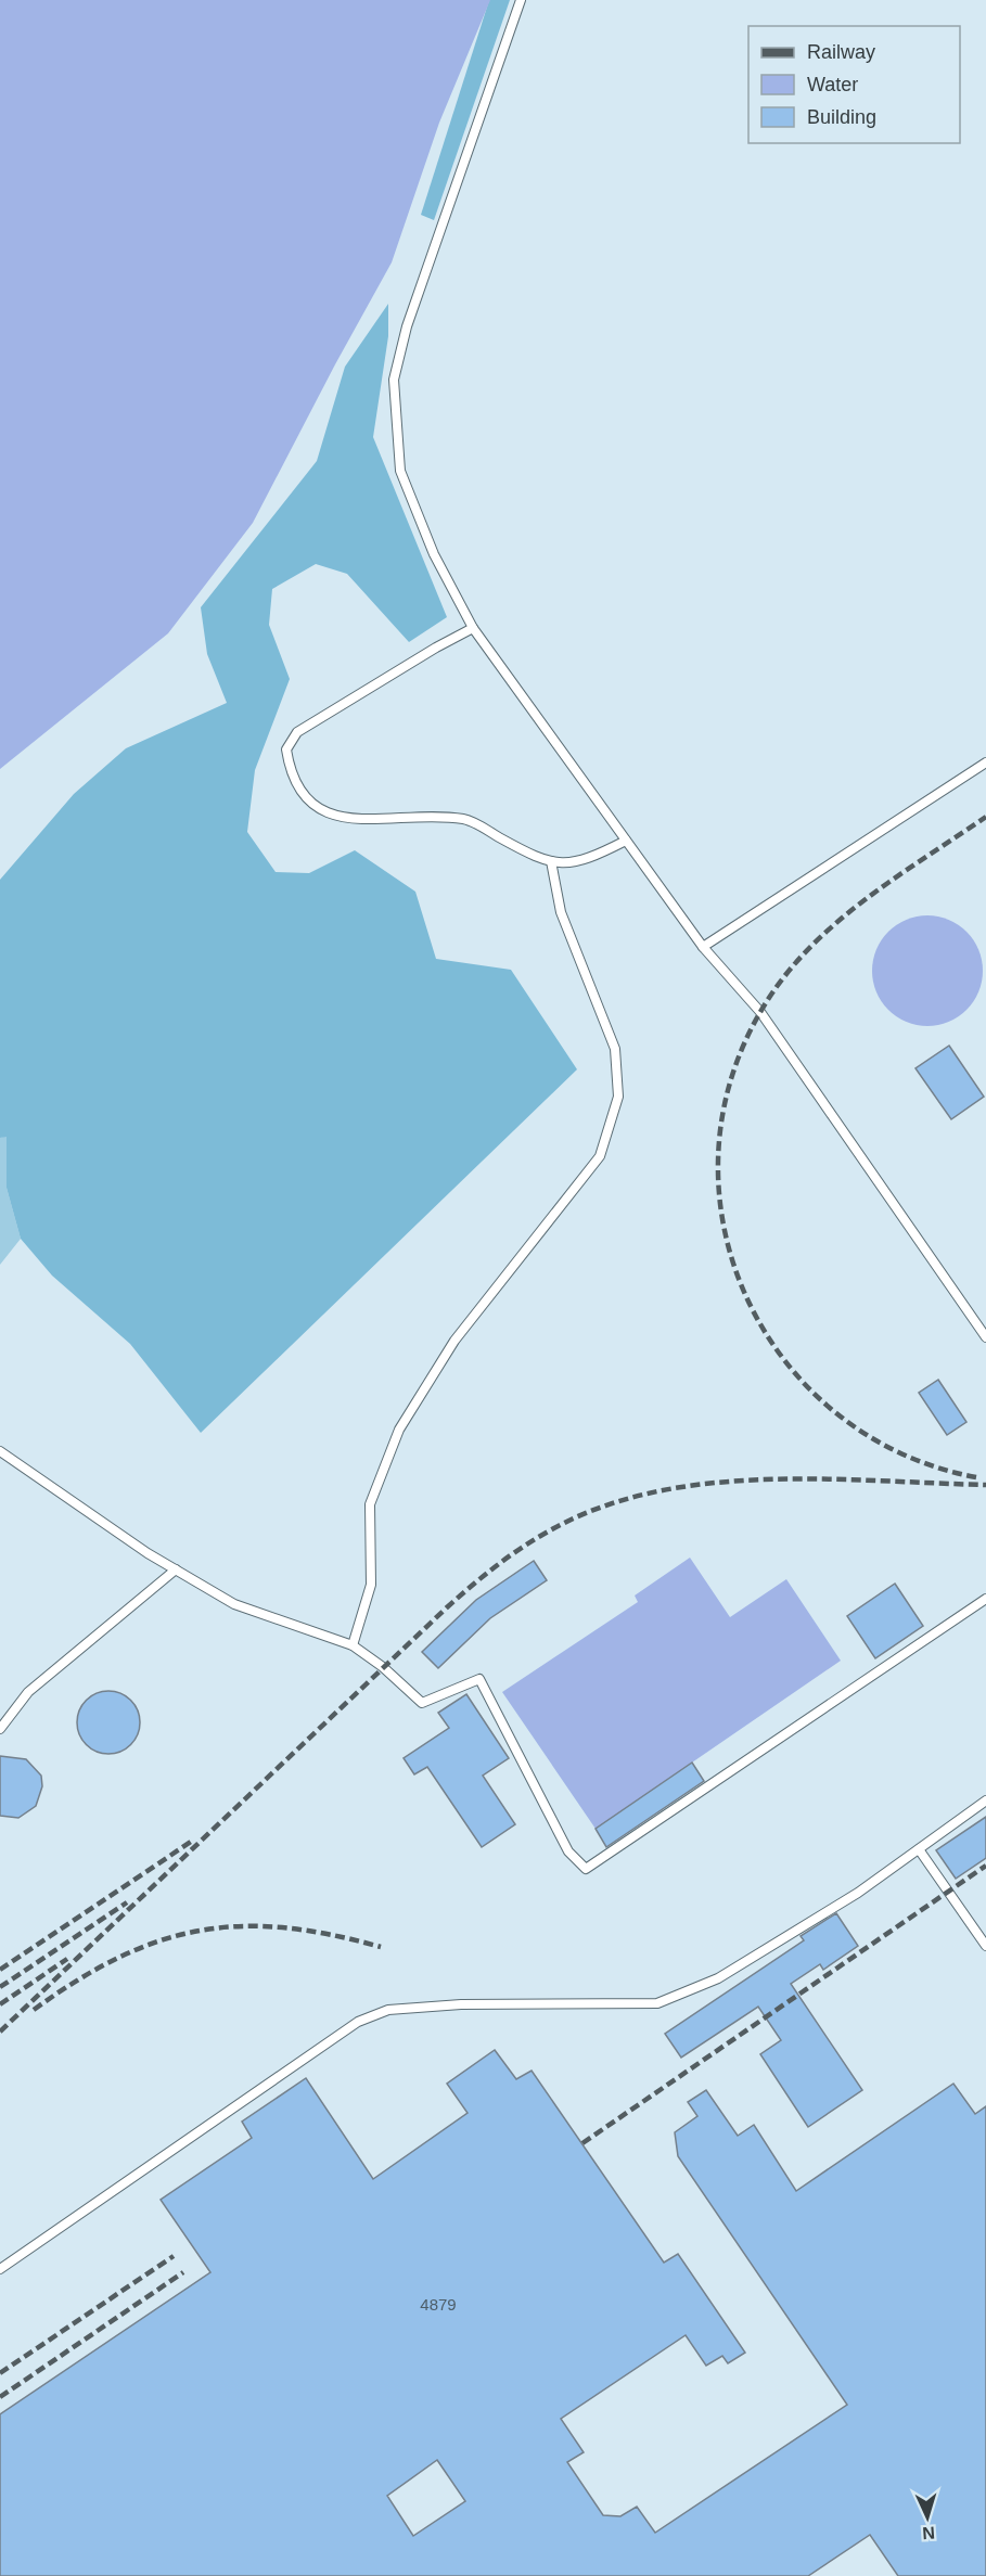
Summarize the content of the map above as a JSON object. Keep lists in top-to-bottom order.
{
  "house_numbers": ["4879"],
  "legend": ["Railway", "Water", "Building"],
  "north": "bottom"
}
